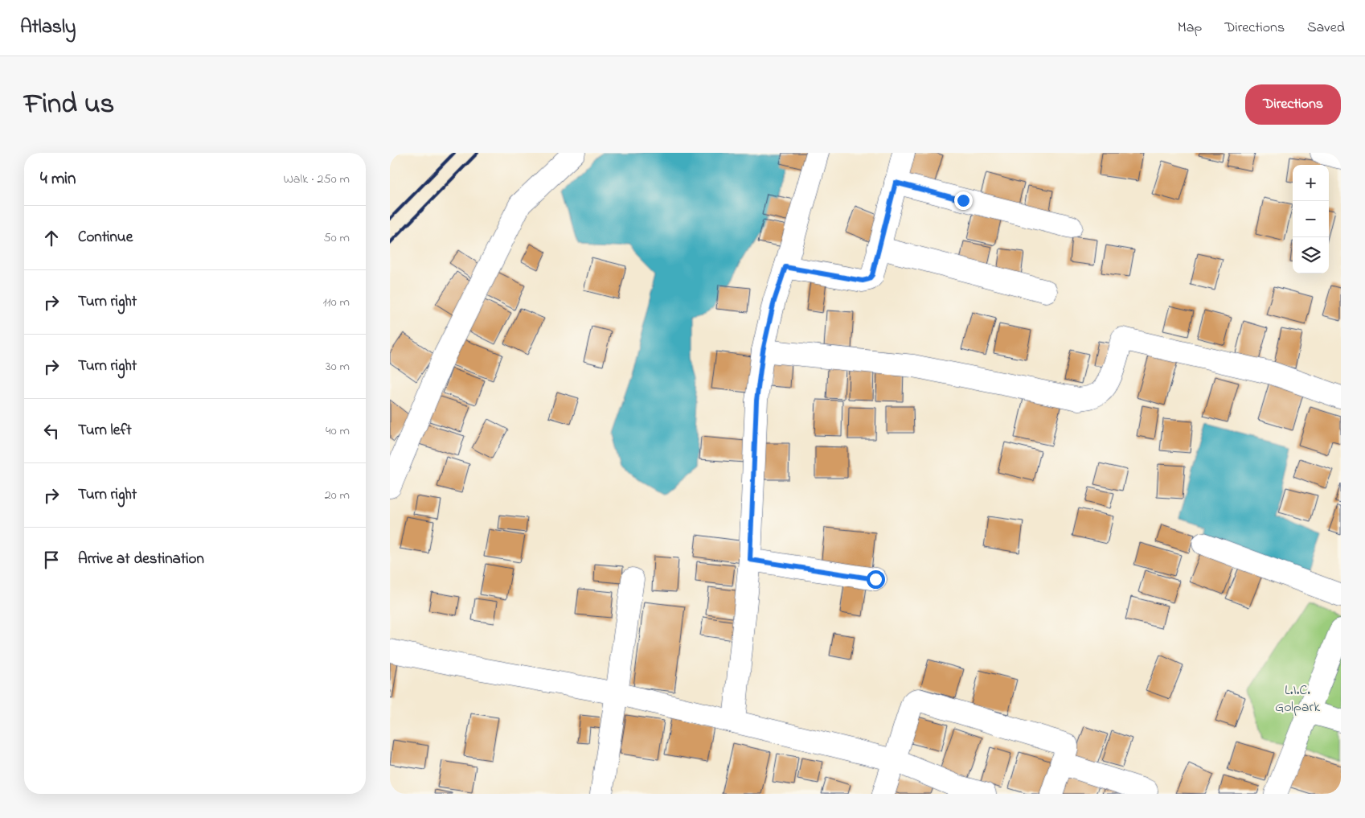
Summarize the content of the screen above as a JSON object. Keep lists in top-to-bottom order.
{
  "parks": ["L.I.C. Golpark"],
  "page": {
    "header": "Atlasly",
    "nav": ["Map", "Directions", "Saved"],
    "title": "Find us",
    "buttons": "Directions",
    "heading": ["4 min", "Walk · 250 m"],
    "map_buttons": ["+", "−"],
    "list": [
      ["Continue", "50 m"],
      ["Turn right", "110 m"],
      ["Turn right", "30 m"],
      ["Turn left", "40 m"],
      ["Turn right", "20 m"],
      "Arrive at destination"
    ]
  }
}
